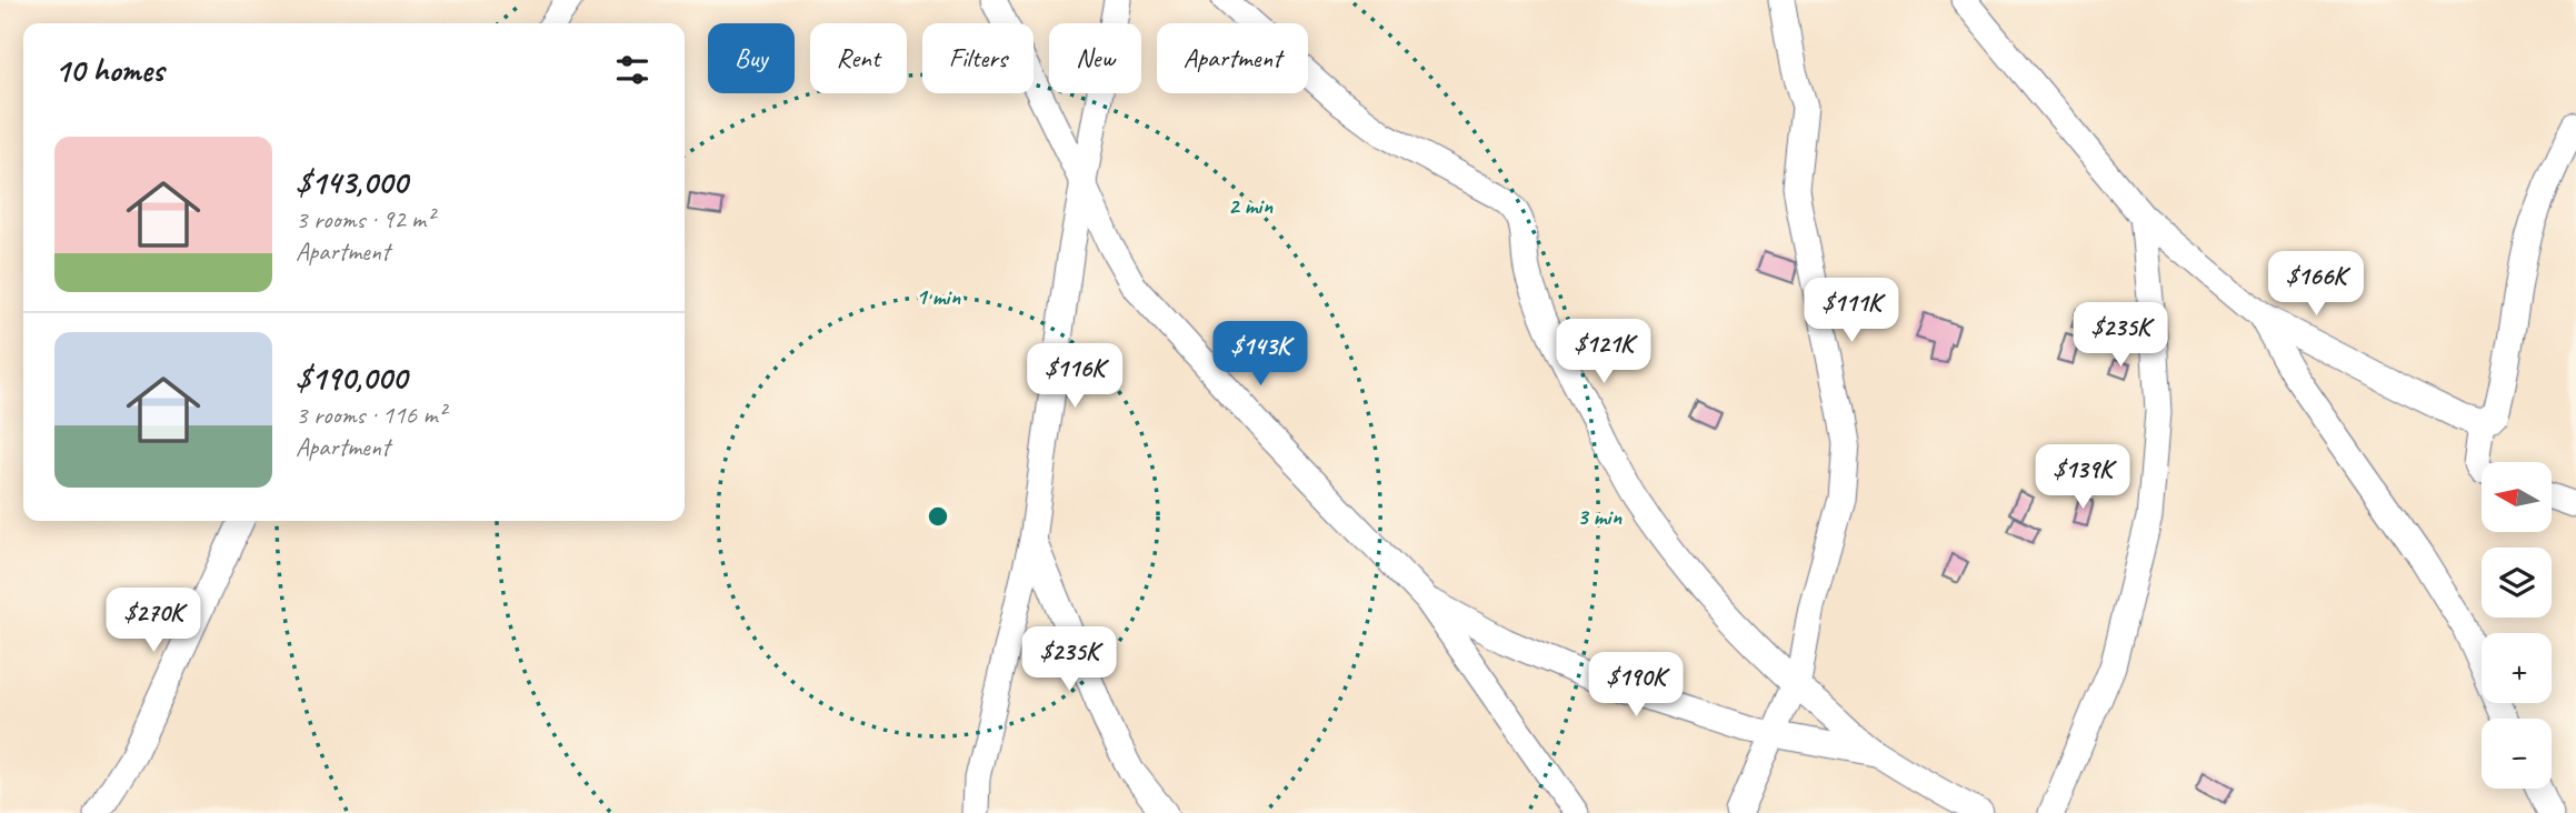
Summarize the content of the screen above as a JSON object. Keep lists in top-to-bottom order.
{
  "north": "left",
  "page": {
    "chip": [
      "Buy",
      "Rent",
      "Filters",
      "New",
      "Apartment"
    ],
    "heading": "10 homes",
    "list": [
      {
        "name": "$143,000",
        "note": "3 rooms · 92 m² · Apartment"
      },
      {
        "name": "$190,000",
        "note": "3 rooms · 116 m² · Apartment"
      }
    ],
    "price": [
      "$166K",
      "$111K",
      "$235K",
      "$121K",
      "$143K",
      "$116K",
      "$139K",
      "$270K",
      "$235K",
      "$190K"
    ],
    "map_buttons": ["+", "−"]
  },
  "rings": ["2 min", "1 min", "3 min"]
}
